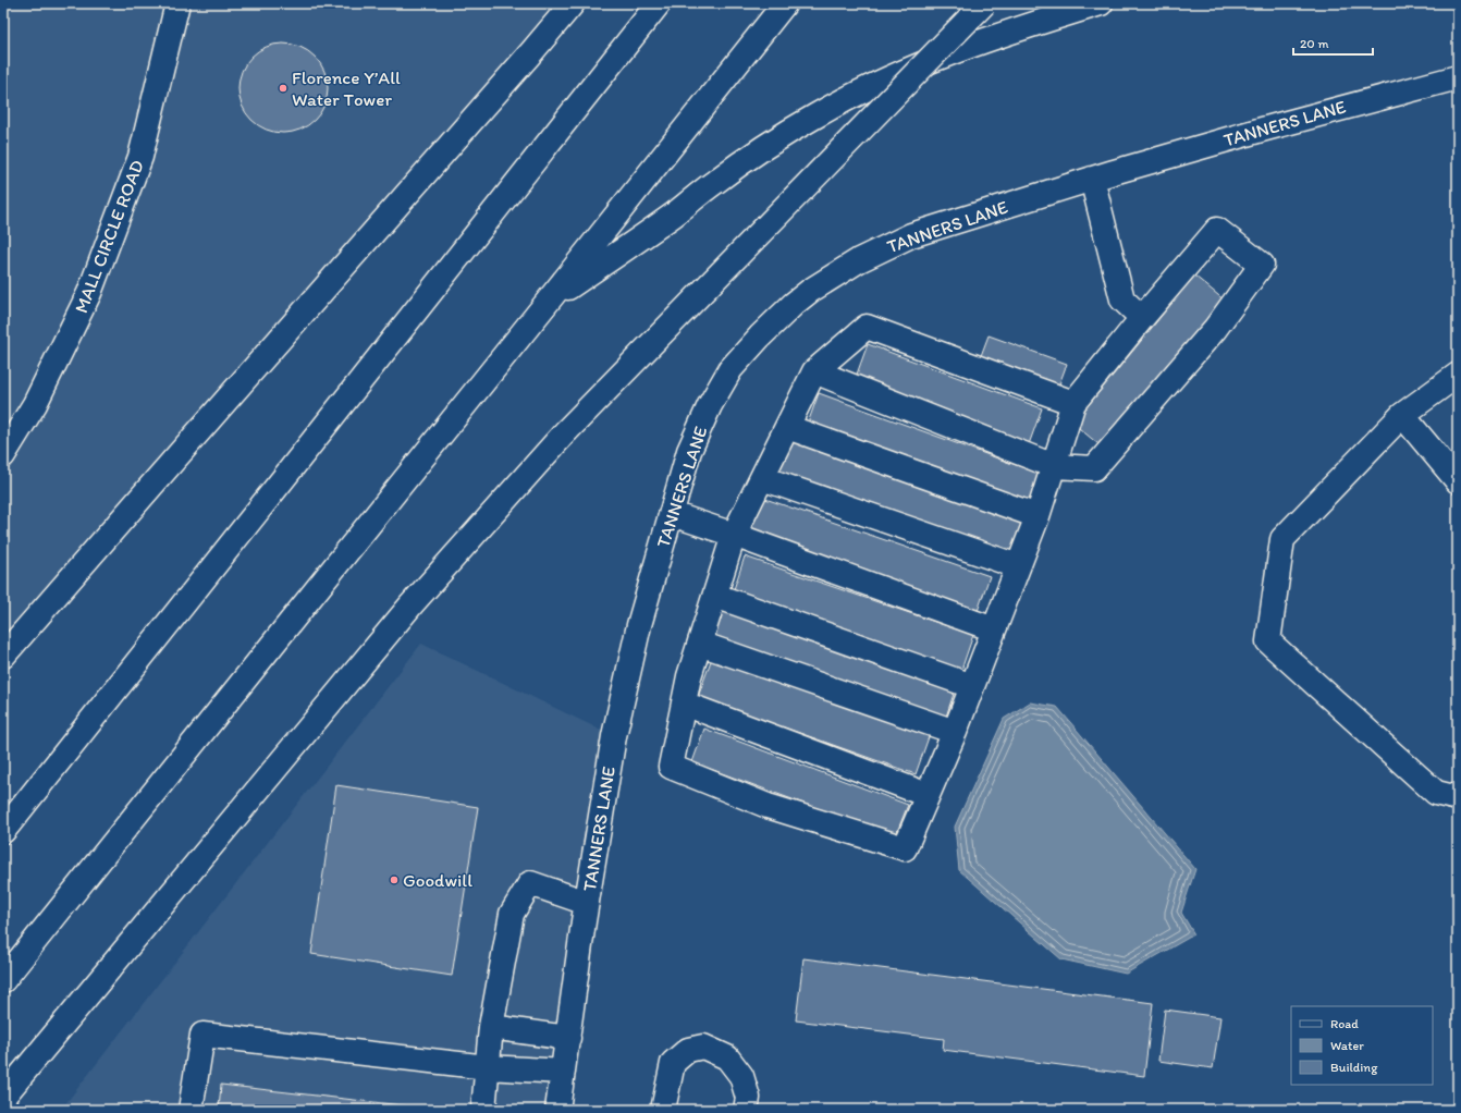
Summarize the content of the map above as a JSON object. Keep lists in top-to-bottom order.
{
  "streets": {
    "main road": ["TANNERS LANE", "MALL CIRCLE ROAD"]
  },
  "places": ["Florence Y’All Water Tower", "Goodwill"],
  "legend": ["Road", "Water", "Building"],
  "scale_bar": "20 m"
}
